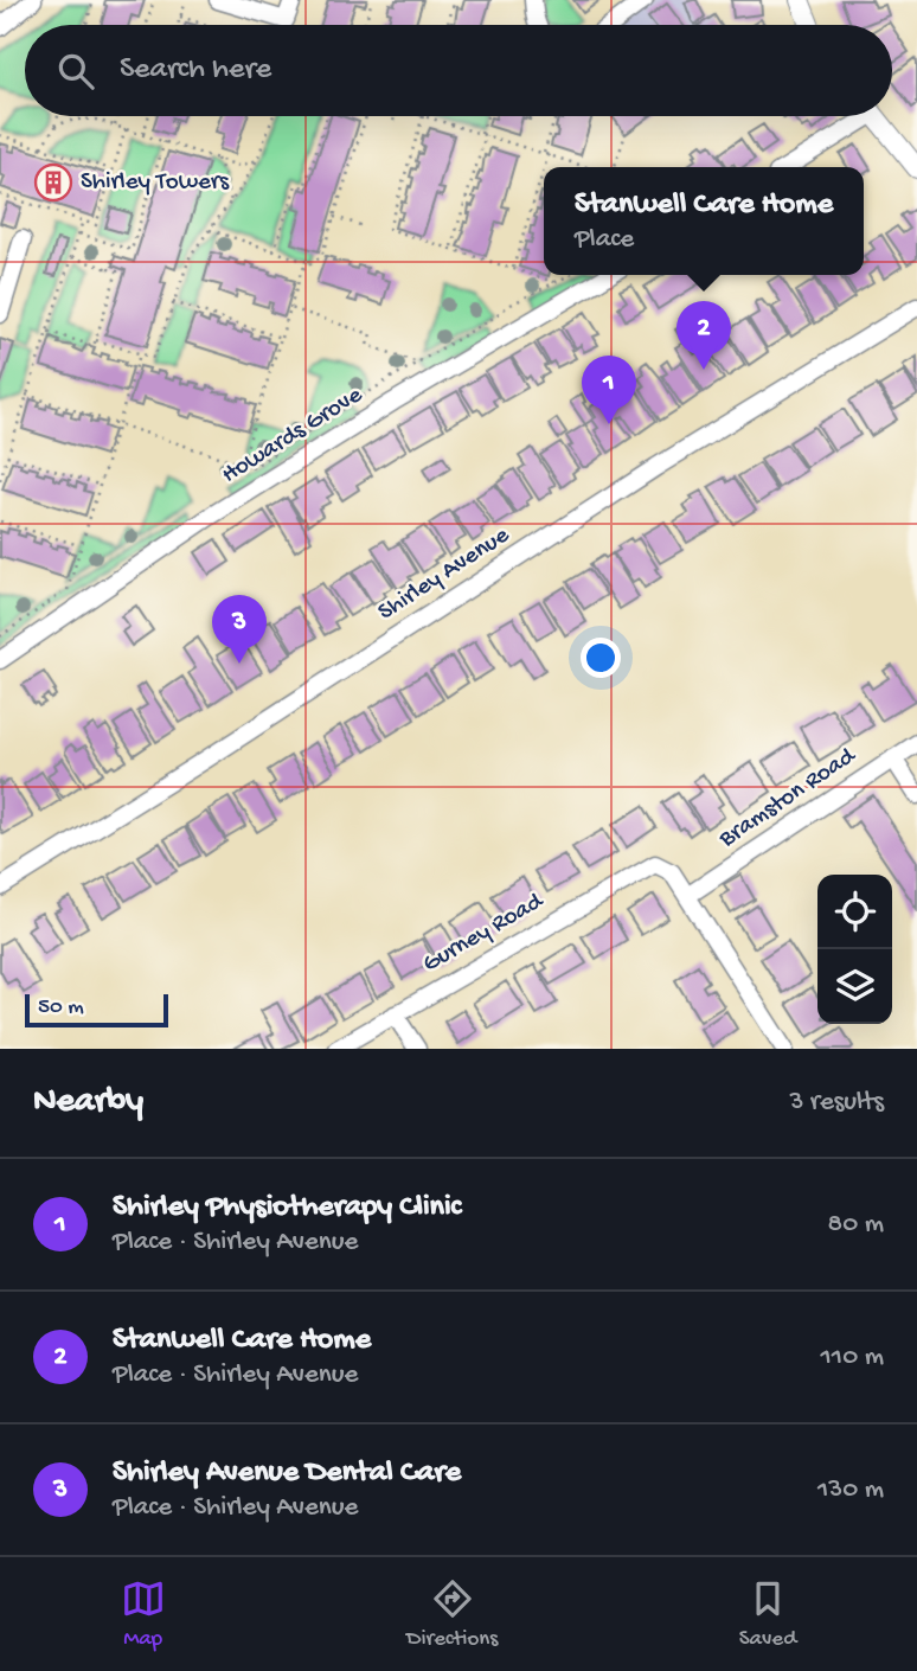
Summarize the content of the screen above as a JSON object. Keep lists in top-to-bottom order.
{
  "streets": {
    "street": [
      "Howards Grove",
      "Shirley Avenue",
      "Bramston Road",
      "Gurney Road"
    ]
  },
  "crossings": [
    ["Bramston Road", "Gurney Road"]
  ],
  "places": {
    "building": ["Shirley Towers"]
  },
  "scale_bar": "50 m",
  "page": {
    "search": "Search here",
    "popup": ["Stanwell Care Home", "Place"],
    "pins": ["2", "1", "3"],
    "scale": "50 m",
    "heading": ["Nearby", "3 results"],
    "list": [
      {
        "mark": "1",
        "name": "Shirley Physiotherapy Clinic",
        "note": "Place · Shirley Avenue",
        "value": "80 m"
      },
      {
        "mark": "2",
        "name": "Stanwell Care Home",
        "note": "Place · Shirley Avenue",
        "value": "110 m"
      },
      {
        "mark": "3",
        "name": "Shirley Avenue Dental Care",
        "note": "Place · Shirley Avenue",
        "value": "130 m"
      }
    ],
    "nav": ["Map", "Directions", "Saved"]
  }
}
